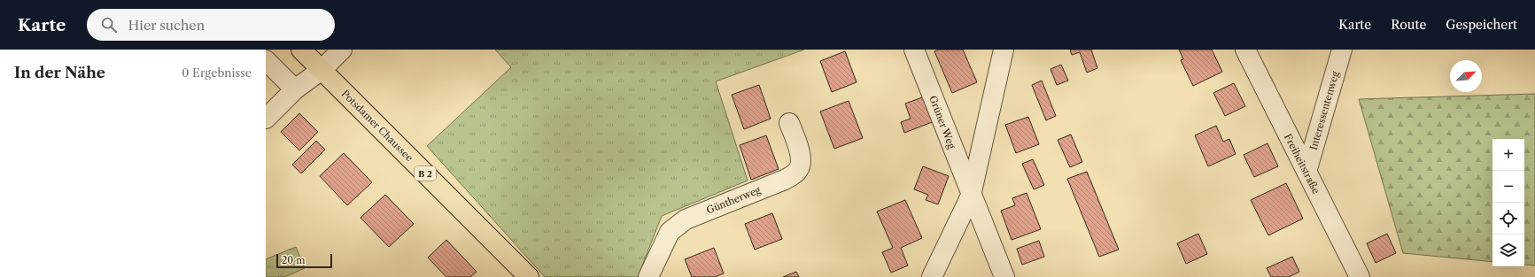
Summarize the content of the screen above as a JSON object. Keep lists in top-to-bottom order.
{
  "streets": {
    "main road": ["Potsdamer Chaussee", "B 2"],
    "street": [
      "Interessentenweg",
      "Grüner Weg",
      "Freiheitstraße",
      "Güntherweg"
    ]
  },
  "crossings": [
    ["Interessentenweg", "Freiheitstraße"]
  ],
  "scale_bar": "20 m",
  "north": "top right",
  "page": {
    "header": "Karte",
    "search": "Hier suchen",
    "nav": ["Karte", "Route", "Gespeichert"],
    "heading": ["In der Nähe", "0 Ergebnisse"],
    "map_buttons": ["+", "−"],
    "scale": "20 m"
  }
}
